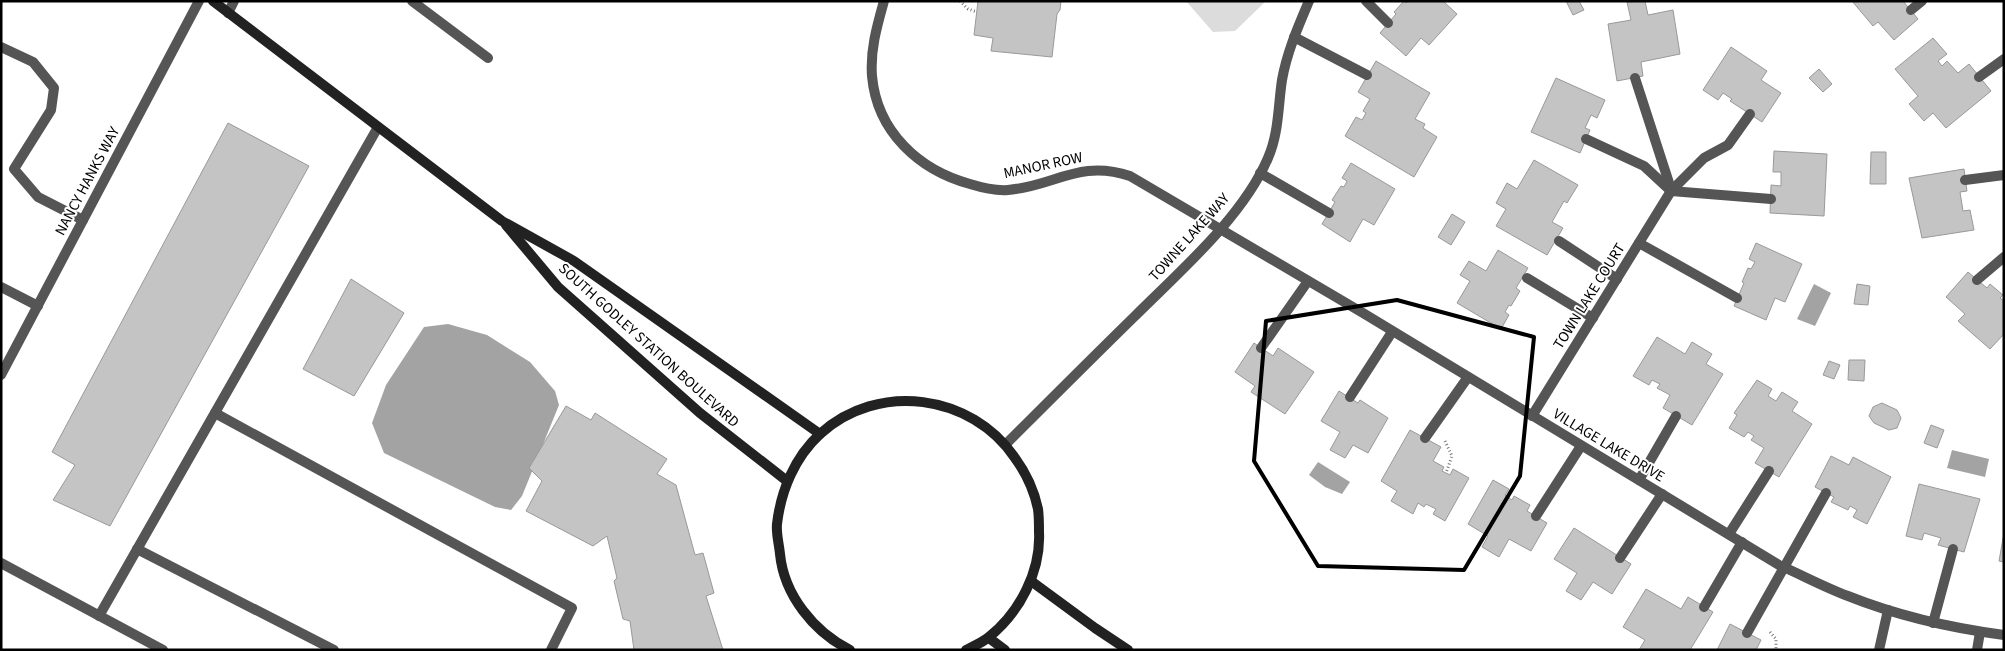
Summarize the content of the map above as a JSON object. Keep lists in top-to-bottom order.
{
  "streets": {
    "street": [
      "MANOR ROW",
      "NANCY HANKS WAY",
      "TOWNE LAKE WAY",
      "TOWN LAKE COURT",
      "SOUTH GODLEY STATION BOULEVARD",
      "VILLAGE LAKE DRIVE"
    ]
  },
  "crossings": [
    ["MANOR ROW", "TOWNE LAKE WAY"],
    ["MANOR ROW", "VILLAGE LAKE DRIVE"],
    ["TOWNE LAKE WAY", "VILLAGE LAKE DRIVE"],
    ["TOWN LAKE COURT", "VILLAGE LAKE DRIVE"]
  ]
}
